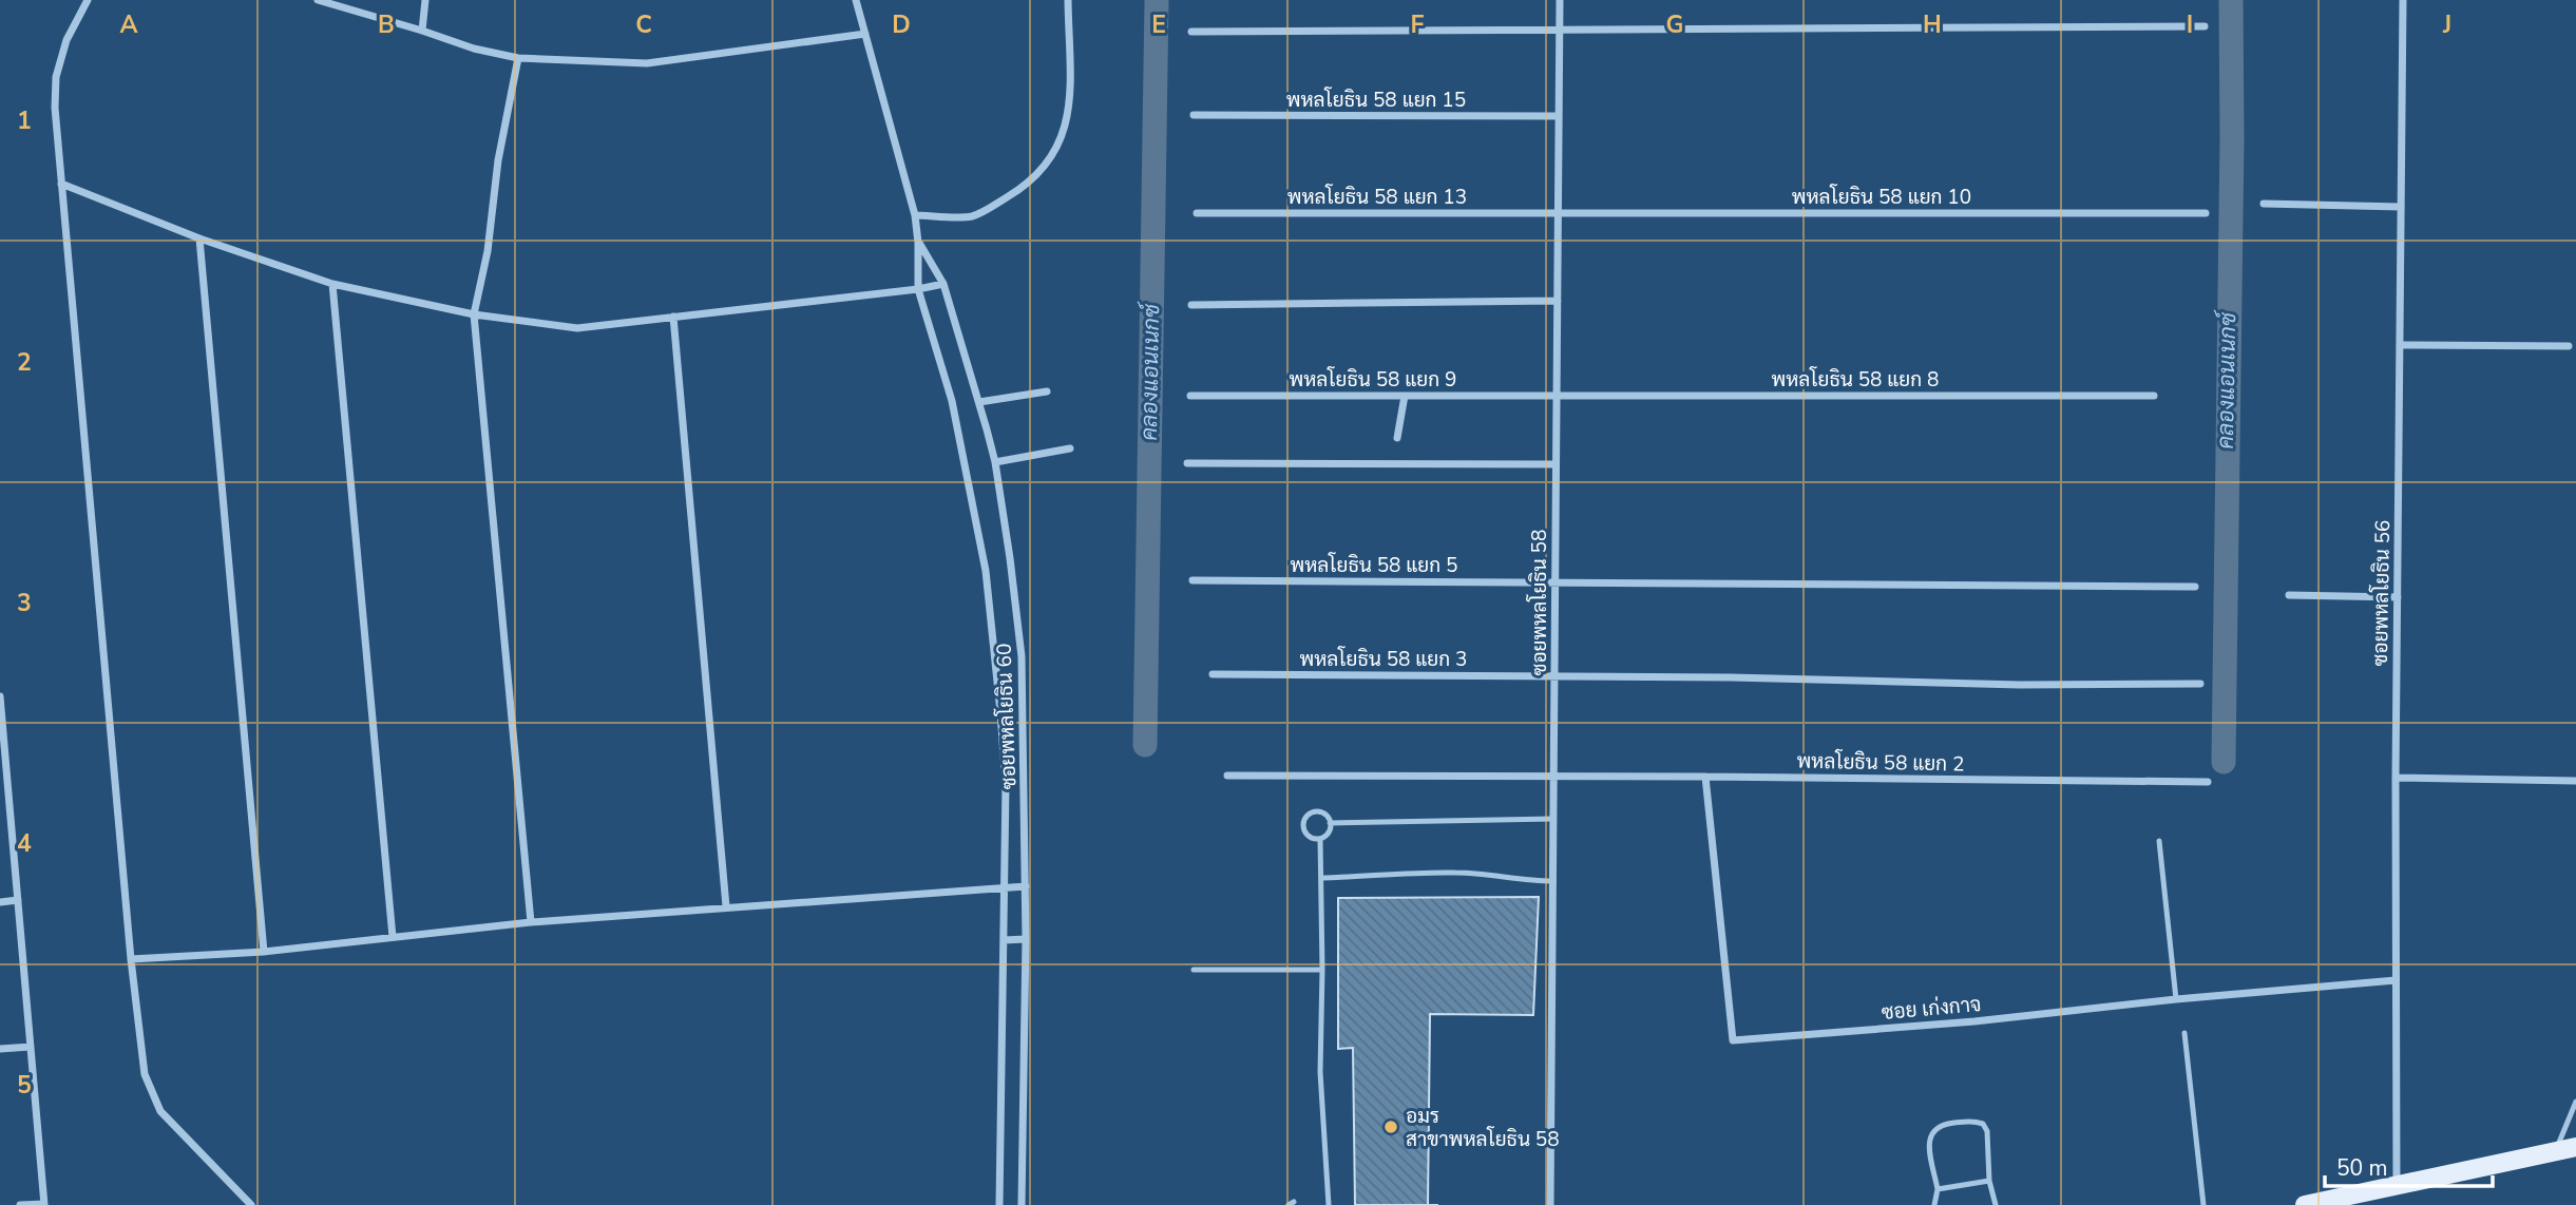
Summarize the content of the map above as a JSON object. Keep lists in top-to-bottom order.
{
  "streets": {
    "street": [
      "พหลโยธิน 58 แยก 15",
      "พหลโยธิน 58 แยก 13",
      "พหลโยธิน 58 แยก 10",
      "พหลโยธิน 58 แยก 9",
      "พหลโยธิน 58 แยก 8",
      "พหลโยธิน 58 แยก 5",
      "ซอยพหลโยธิน 56",
      "ซอยพหลโยธิน 58",
      "พหลโยธิน 58 แยก 3",
      "ซอยพหลโยธิน 60",
      "พหลโยธิน 58 แยก 2",
      "ซอย เก่งกาจ"
    ]
  },
  "crossings": [
    ["พหลโยธิน 58 แยก 15", "ซอยพหลโยธิน 58"],
    ["พหลโยธิน 58 แยก 13", "พหลโยธิน 58 แยก 10"],
    ["พหลโยธิน 58 แยก 13", "ซอยพหลโยธิน 58"],
    ["พหลโยธิน 58 แยก 10", "ซอยพหลโยธิน 58"],
    ["พหลโยธิน 58 แยก 9", "พหลโยธิน 58 แยก 8"],
    ["พหลโยธิน 58 แยก 9", "ซอยพหลโยธิน 58"],
    ["พหลโยธิน 58 แยก 8", "ซอยพหลโยธิน 58"],
    ["พหลโยธิน 58 แยก 5", "ซอยพหลโยธิน 58"],
    ["ซอยพหลโยธิน 56", "ซอย เก่งกาจ"],
    ["ซอยพหลโยธิน 58", "พหลโยธิน 58 แยก 3"],
    ["ซอยพหลโยธิน 58", "พหลโยธิน 58 แยก 2"],
    ["พหลโยธิน 58 แยก 2", "ซอย เก่งกาจ"]
  ],
  "water": ["คลองแอนเนกซ์"],
  "places": ["อมร สาขาพหลโยธิน 58"],
  "scale_bar": "50 m",
  "grid": {
    "columns": [
      "A",
      "B",
      "C",
      "D",
      "E",
      "F",
      "G",
      "H",
      "I",
      "J"
    ],
    "rows": [
      "1",
      "2",
      "3",
      "4",
      "5"
    ]
  }
}
